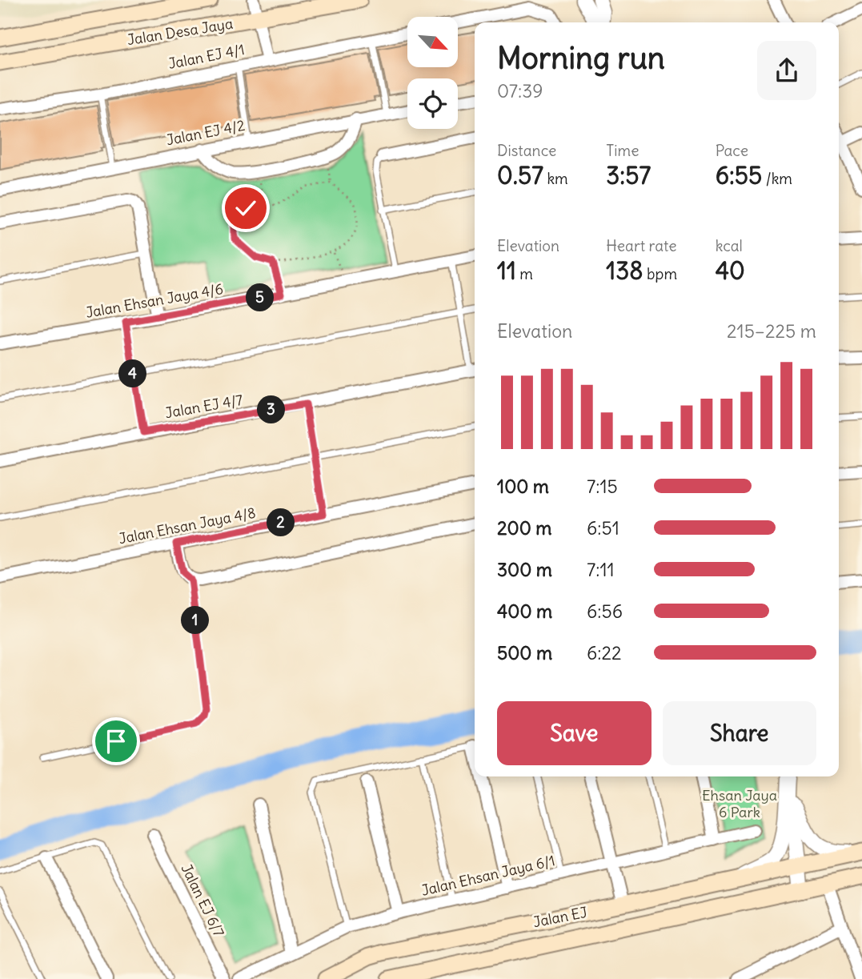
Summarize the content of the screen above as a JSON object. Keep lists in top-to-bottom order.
{
  "streets": {
    "main road": ["Jalan Desa Jaya", "Jalan EJ"],
    "street": [
      "Jalan EJ 4/1",
      "Jalan EJ 4/2",
      "Jalan Ehsan Jaya 4/6",
      "Jalan EJ 4/7",
      "Jalan Ehsan Jaya 4/8",
      "Jalan Ehsan Jaya 6/1",
      "Jalan EJ 6/7"
    ]
  },
  "parks": ["Ehsan Jaya 6 Park"],
  "north": "bottom right",
  "page": {
    "heading": ["Morning run", "07:39"],
    "stats": [
      ["Distance", "0.57 km"],
      ["Time", "3:57"],
      ["Pace", "6:55 /km"],
      ["Elevation", "11 m"],
      ["Heart rate", "138 bpm"],
      ["kcal", "40"]
    ],
    "pins": [
      "5",
      "4",
      "3",
      "2",
      "1"
    ],
    "chart": ["Elevation", "215–225 m"],
    "list": [
      {
        "name": "100 m",
        "note": "7:15"
      },
      {
        "name": "200 m",
        "note": "6:51"
      },
      {
        "name": "300 m",
        "note": "7:11"
      },
      {
        "name": "400 m",
        "note": "6:56"
      },
      {
        "name": "500 m",
        "note": "6:22"
      }
    ],
    "buttons": ["Save", "Share"]
  }
}
